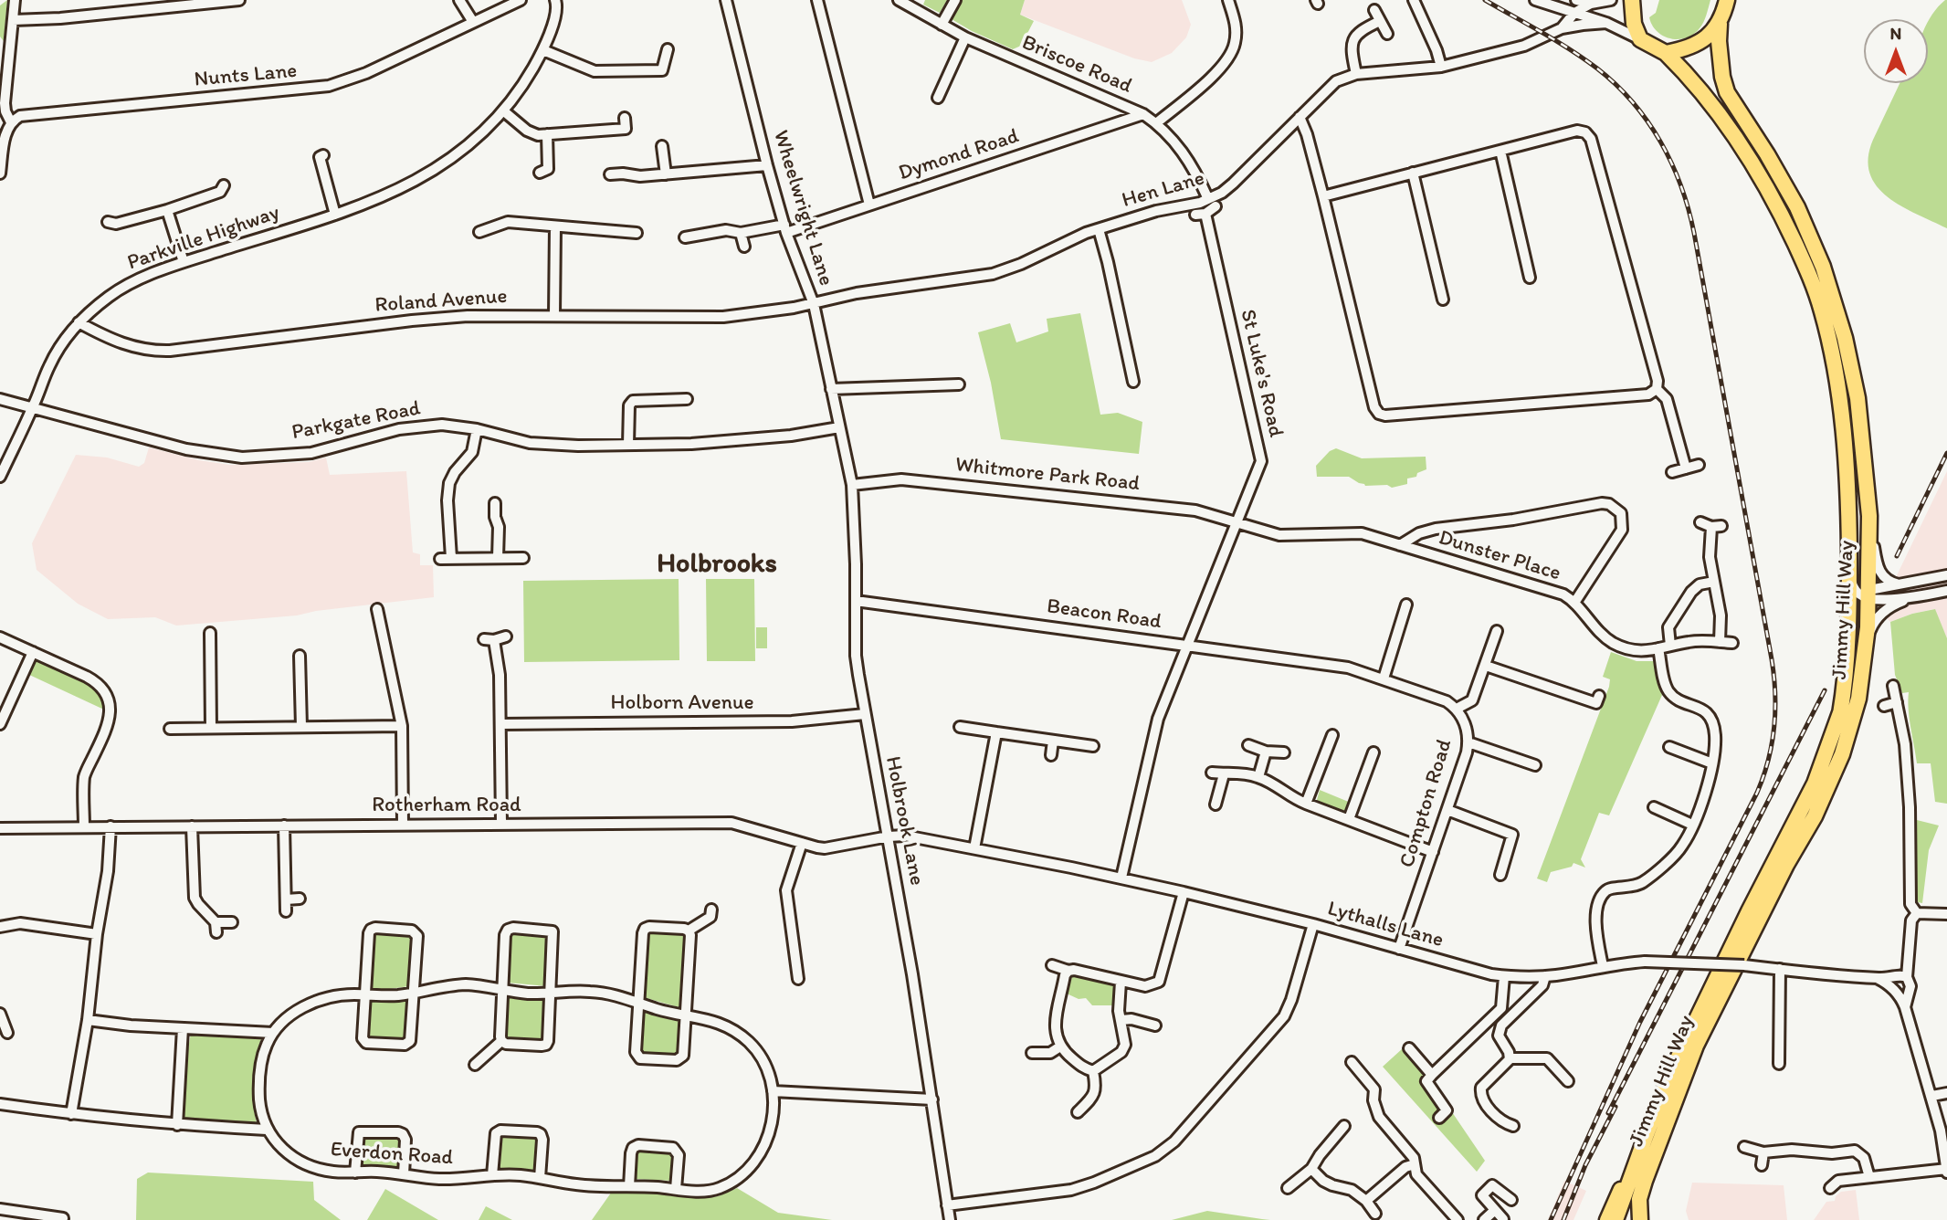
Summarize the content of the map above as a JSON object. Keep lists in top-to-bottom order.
{
  "streets": {
    "highway": ["Jimmy Hill Way"],
    "street": [
      "Briscoe Road",
      "Nunts Lane",
      "Dymond Road",
      "Hen Lane",
      "Wheelwright Lane",
      "Parkville Highway",
      "Roland Avenue",
      "St Luke's Road",
      "Parkgate Road",
      "Whitmore Park Road",
      "Dunster Place",
      "Beacon Road",
      "Holborn Avenue",
      "Compton Road",
      "Rotherham Road",
      "Holbrook Lane",
      "Lythalls Lane",
      "Everdon Road"
    ]
  },
  "crossings": [
    ["Briscoe Road", "Dymond Road"],
    ["Briscoe Road", "Hen Lane"],
    ["Briscoe Road", "St Luke's Road"],
    ["Dymond Road", "Wheelwright Lane"],
    ["Hen Lane", "Wheelwright Lane"],
    ["Hen Lane", "Roland Avenue"],
    ["Hen Lane", "St Luke's Road"],
    ["Wheelwright Lane", "Roland Avenue"],
    ["Wheelwright Lane", "Parkgate Road"],
    ["Wheelwright Lane", "Holbrook Lane"],
    ["Parkville Highway", "Roland Avenue"],
    ["Parkville Highway", "Parkgate Road"],
    ["St Luke's Road", "Whitmore Park Road"],
    ["St Luke's Road", "Dunster Place"],
    ["St Luke's Road", "Beacon Road"],
    ["St Luke's Road", "Lythalls Lane"],
    ["Parkgate Road", "Holbrook Lane"],
    ["Whitmore Park Road", "Dunster Place"],
    ["Whitmore Park Road", "Holbrook Lane"],
    ["Beacon Road", "Holbrook Lane"],
    ["Holborn Avenue", "Holbrook Lane"],
    ["Compton Road", "Lythalls Lane"],
    ["Rotherham Road", "Holbrook Lane"],
    ["Rotherham Road", "Lythalls Lane"],
    ["Holbrook Lane", "Lythalls Lane"]
  ],
  "districts": ["Holbrooks"],
  "north": "top"
}
